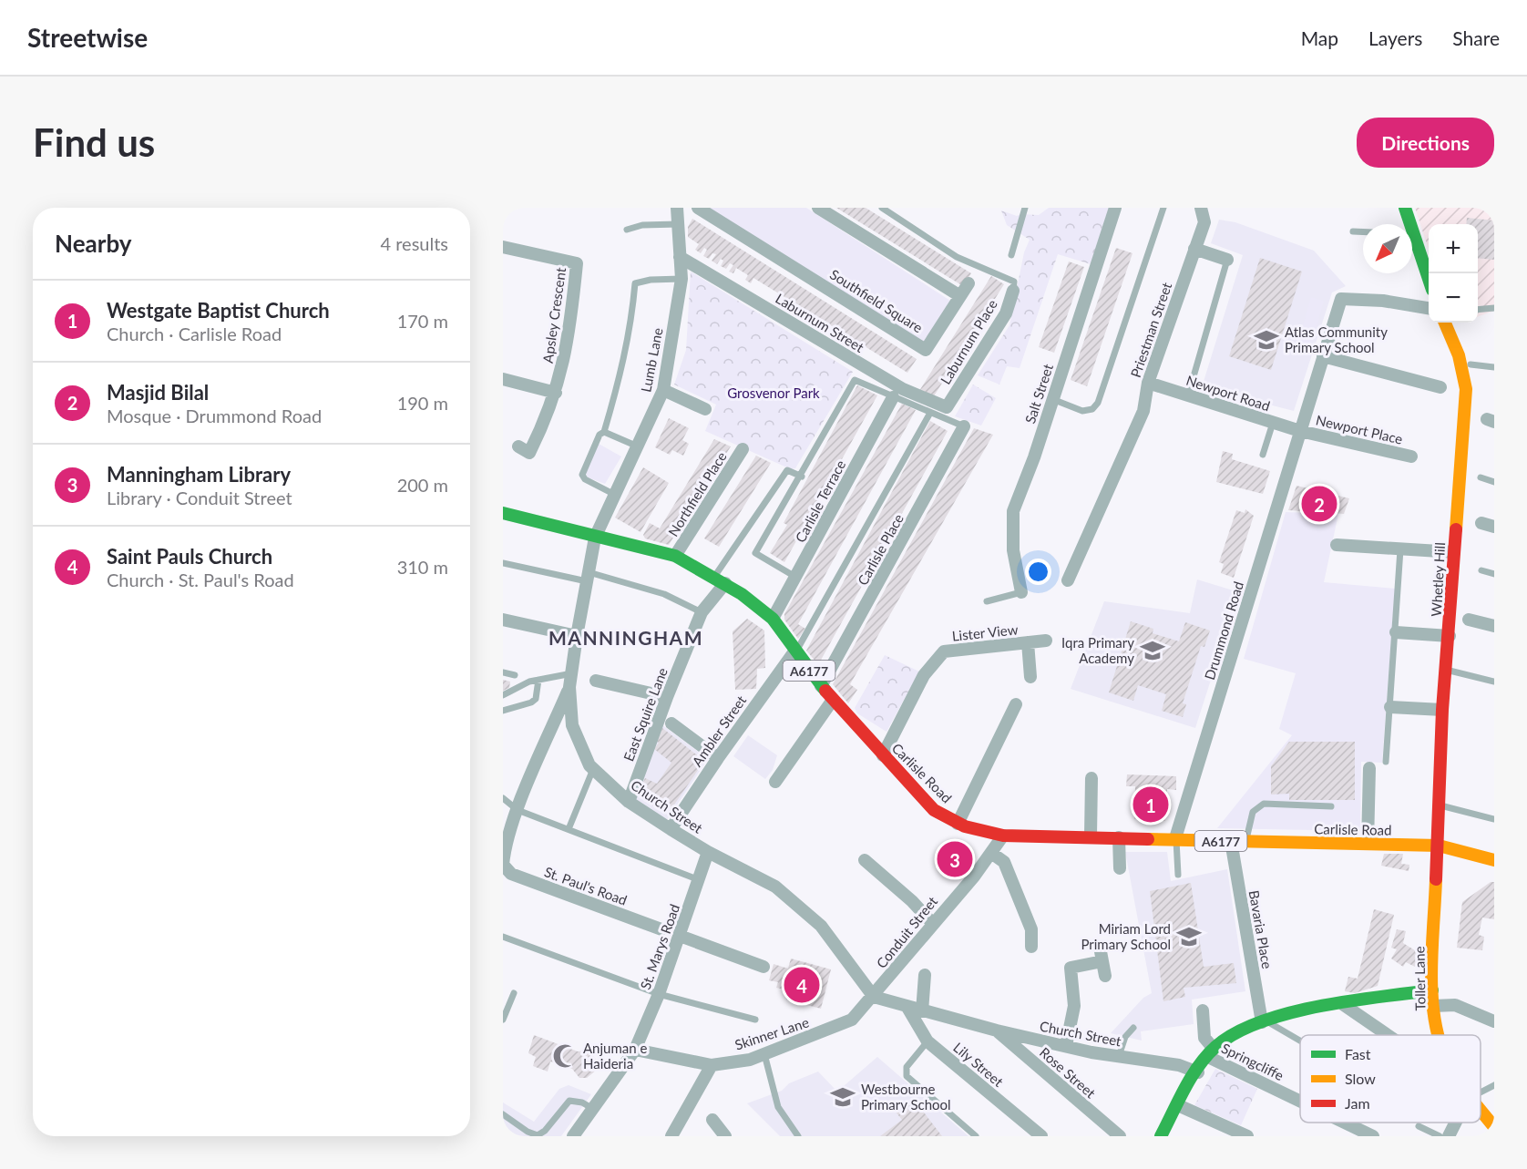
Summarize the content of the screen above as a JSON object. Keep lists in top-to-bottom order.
{
  "streets": {
    "main road": [
      "Whetley Hill",
      "A6177",
      "Carlisle Road",
      "Toller Lane"
    ],
    "street": [
      "Southfield Square",
      "Apsley Crescent",
      "Laburnum Street",
      "Priestman Street",
      "Laburnum Place",
      "Lumb Lane",
      "Newport Road",
      "Salt Street",
      "Newport Place",
      "Northfield Place",
      "Carlisle Terrace",
      "Carlisle Place",
      "Drummond Road",
      "Lister View",
      "East Squire Lane",
      "Ambler Street",
      "Church Street",
      "St. Paul's Road",
      "Bavaria Place",
      "Conduit Street",
      "St. Marys Road",
      "Skinner Lane",
      "Springcliffe",
      "Lily Street",
      "Rose Street"
    ]
  },
  "crossings": [
    ["Laburnum Street", "Laburnum Place"],
    ["Laburnum Street", "Lumb Lane"],
    ["Priestman Street", "Newport Road"],
    ["Lumb Lane", "A6177"],
    ["Lumb Lane", "Carlisle Road"],
    ["Lumb Lane", "Church Street"],
    ["Newport Road", "Newport Place"],
    ["Newport Road", "Drummond Road"],
    ["Newport Place", "Drummond Road"],
    ["Northfield Place", "Carlisle Road"],
    ["Carlisle Terrace", "Carlisle Road"],
    ["Carlisle Place", "Carlisle Road"],
    ["Whetley Hill", "A6177"],
    ["Whetley Hill", "Carlisle Road"],
    ["Whetley Hill", "Toller Lane"],
    ["Drummond Road", "Carlisle Road"],
    ["Lister View", "Carlisle Road"],
    ["A6177", "Carlisle Road"],
    ["A6177", "Church Street"],
    ["A6177", "Toller Lane"],
    ["East Squire Lane", "Carlisle Road"],
    ["East Squire Lane", "Church Street"],
    ["Ambler Street", "Carlisle Road"],
    ["Ambler Street", "Church Street"],
    ["Carlisle Road", "Church Street"],
    ["Carlisle Road", "Bavaria Place"],
    ["Carlisle Road", "Conduit Street"],
    ["Carlisle Road", "Toller Lane"],
    ["Church Street", "Conduit Street"],
    ["Church Street", "St. Marys Road"],
    ["Church Street", "Skinner Lane"],
    ["Church Street", "Lily Street"],
    ["Church Street", "Rose Street"],
    ["Conduit Street", "Skinner Lane"],
    ["St. Marys Road", "Skinner Lane"]
  ],
  "districts": ["MANNINGHAM"],
  "parks": ["Grosvenor Park"],
  "places": {
    "school or university": [
      "Atlas Community Primary School",
      "Iqra Primary Academy",
      "Miriam Lord Primary School",
      "Westbourne Primary School"
    ],
    "mosque": ["Anjuman e Haideria"]
  },
  "legend": ["Fast", "Slow", "Jam"],
  "north": "bottom left",
  "page": {
    "header": "Streetwise",
    "nav": ["Map", "Layers", "Share"],
    "buttons": "Directions",
    "title": "Find us",
    "heading": ["Nearby", "4 results"],
    "map_buttons": ["+", "−"],
    "list": [
      {
        "mark": "1",
        "name": "Westgate Baptist Church",
        "note": "Church · Carlisle Road",
        "value": "170 m"
      },
      {
        "mark": "2",
        "name": "Masjid Bilal",
        "note": "Mosque · Drummond Road",
        "value": "190 m"
      },
      {
        "mark": "3",
        "name": "Manningham Library",
        "note": "Library · Conduit Street",
        "value": "200 m"
      },
      {
        "mark": "4",
        "name": "Saint Pauls Church",
        "note": "Church · St. Paul's Road",
        "value": "310 m"
      }
    ],
    "pins": [
      "2",
      "1",
      "3",
      "4"
    ]
  }
}
